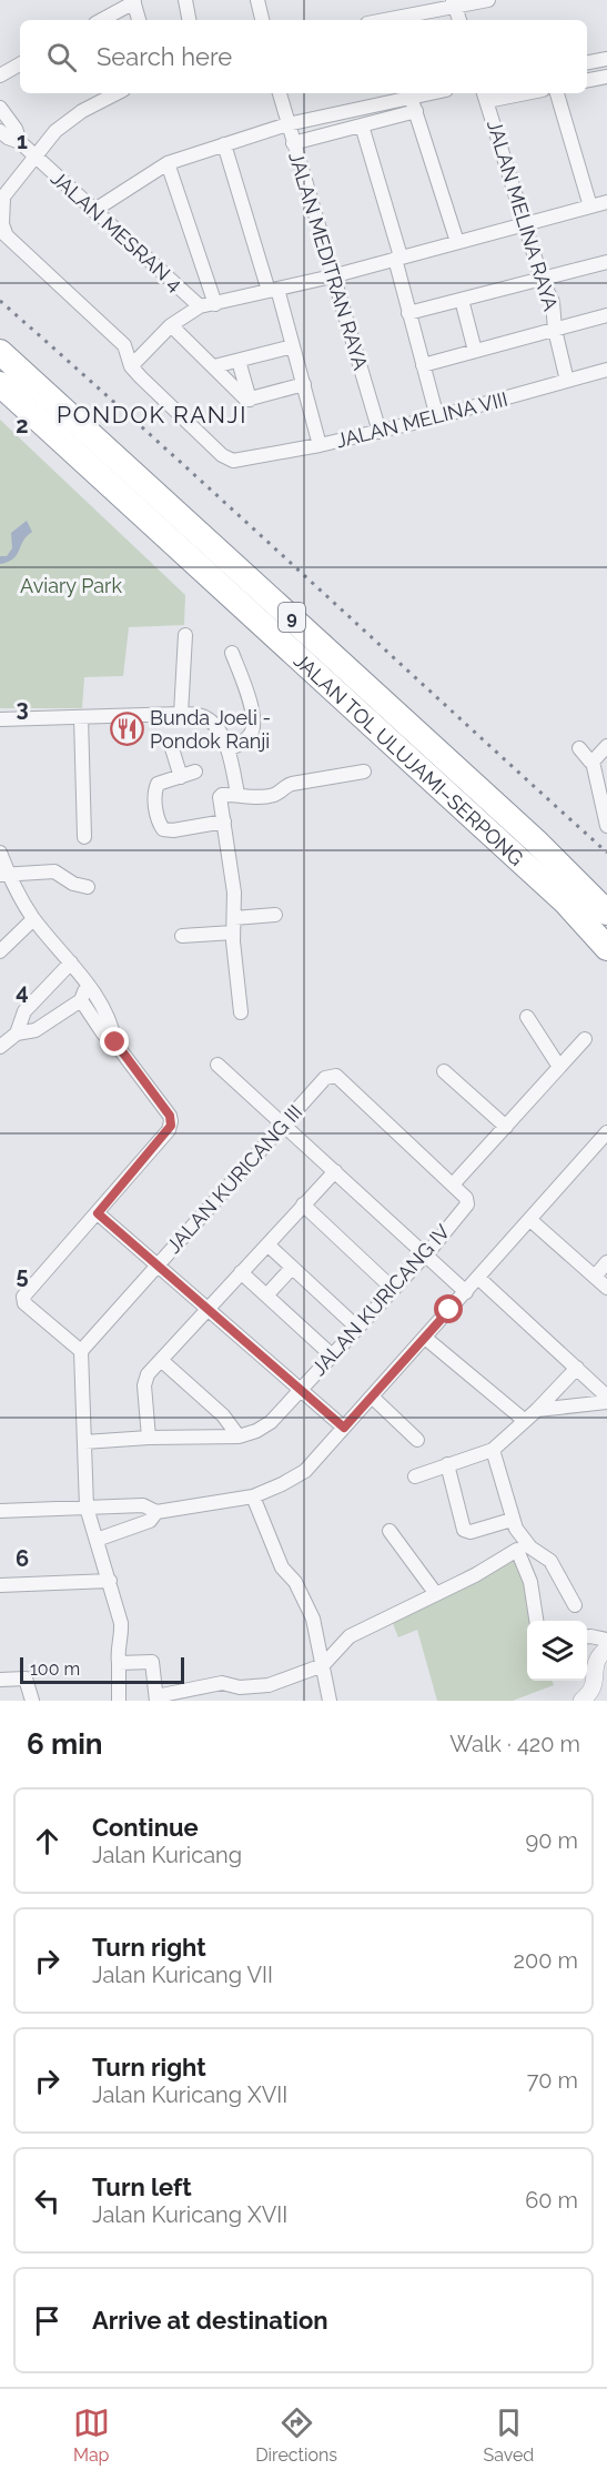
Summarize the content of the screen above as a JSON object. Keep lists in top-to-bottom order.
{
  "streets": {
    "highway": ["9", "JALAN TOL ULUJAMI–SERPONG"],
    "street": [
      "JALAN MELINA RAYA",
      "JALAN MESRAN 4",
      "JALAN MEDITRAN RAYA",
      "JALAN MELINA VIII",
      "JALAN KURICANG III",
      "JALAN KURICANG IV"
    ]
  },
  "crossings": [
    ["JALAN MELINA RAYA", "JALAN MELINA VIII"],
    ["JALAN MEDITRAN RAYA", "JALAN MELINA VIII"],
    ["JALAN KURICANG III", "JALAN KURICANG IV"]
  ],
  "districts": ["PONDOK RANJI"],
  "parks": ["Aviary Park"],
  "places": {
    "restaurant": ["Bunda Joeli - Pondok Ranji"]
  },
  "scale_bar": "100 m",
  "page": {
    "search": "Search here",
    "scale": "100 m",
    "heading": ["6 min", "Walk · 420 m"],
    "list": [
      ["Continue", "Jalan Kuricang", "90 m"],
      ["Turn right", "Jalan Kuricang VII", "200 m"],
      ["Turn right", "Jalan Kuricang XVII", "70 m"],
      ["Turn left", "Jalan Kuricang XVII", "60 m"],
      "Arrive at destination"
    ],
    "nav": ["Map", "Directions", "Saved"]
  },
  "grid": {
    "rows": [
      "1",
      "2",
      "3",
      "4",
      "5",
      "6"
    ]
  }
}
